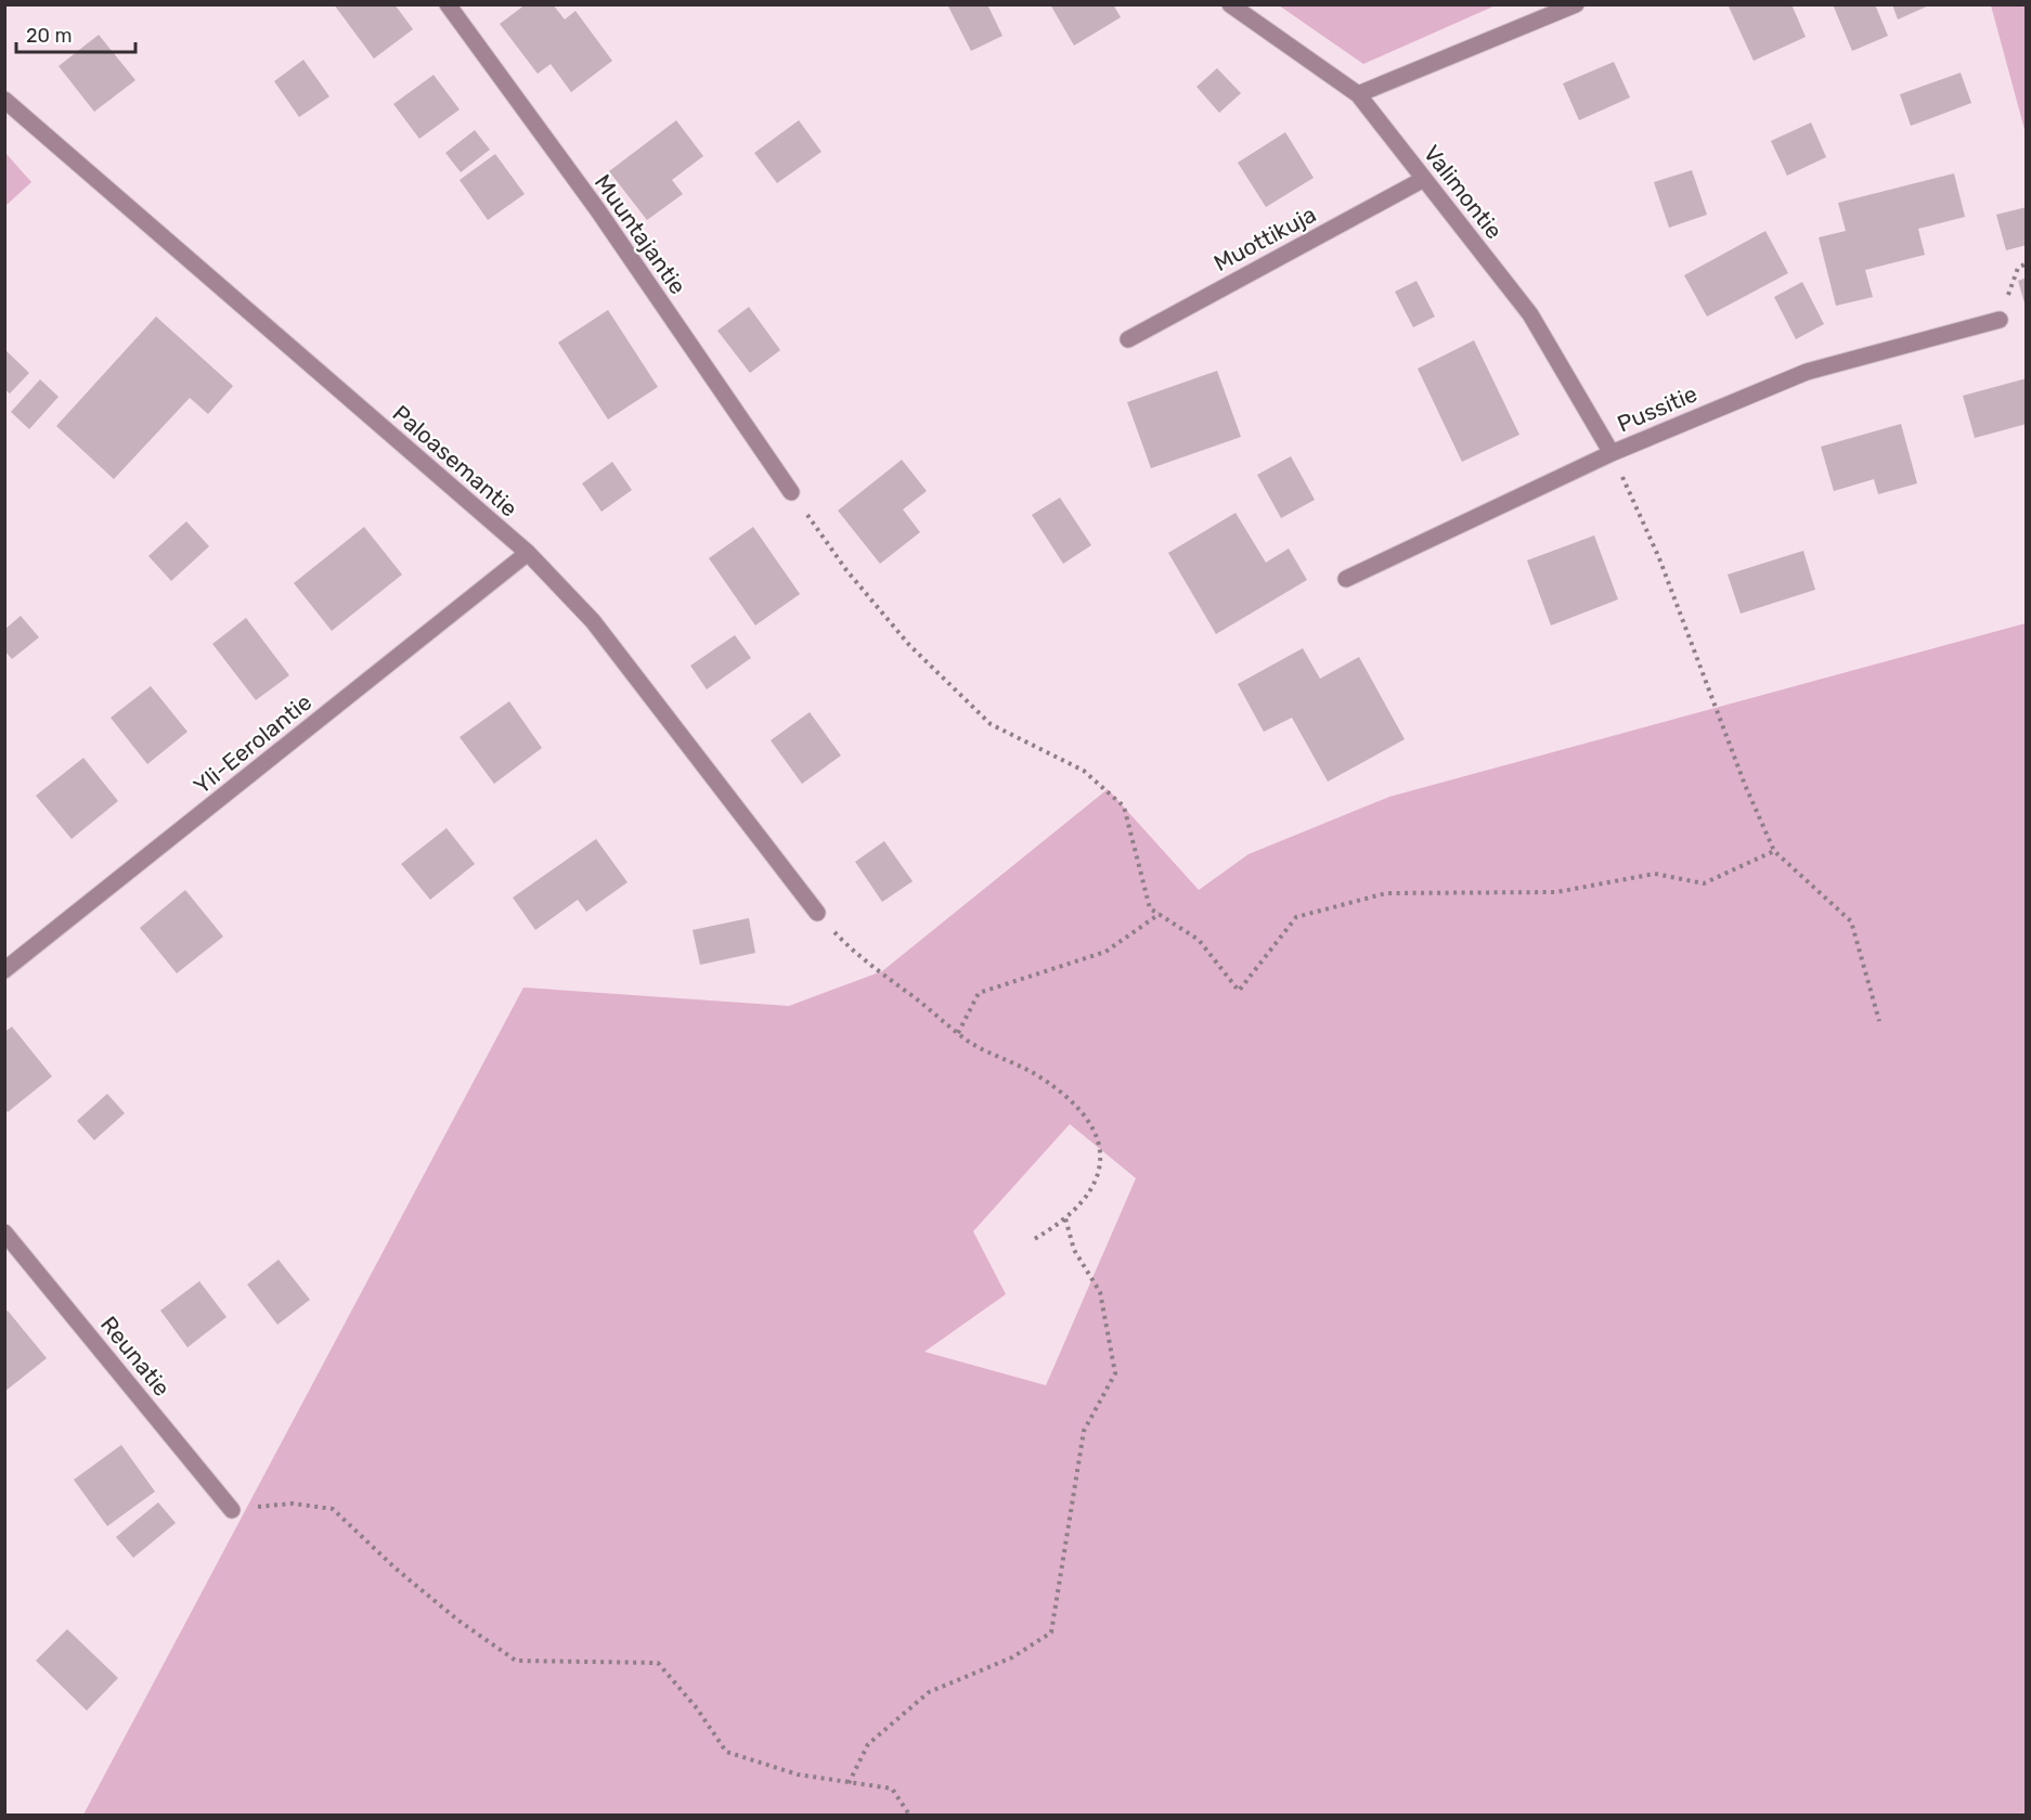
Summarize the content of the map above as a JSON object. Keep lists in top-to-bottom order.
{
  "streets": {
    "street": [
      "Valimontie",
      "Muuntajantie",
      "Muottikuja",
      "Pussitie",
      "Paloasemantie",
      "Yli-Eerolantie",
      "Reunatie"
    ]
  },
  "crossings": [
    ["Valimontie", "Muottikuja"],
    ["Valimontie", "Pussitie"],
    ["Paloasemantie", "Yli-Eerolantie"]
  ],
  "scale_bar": "20 m"
}
